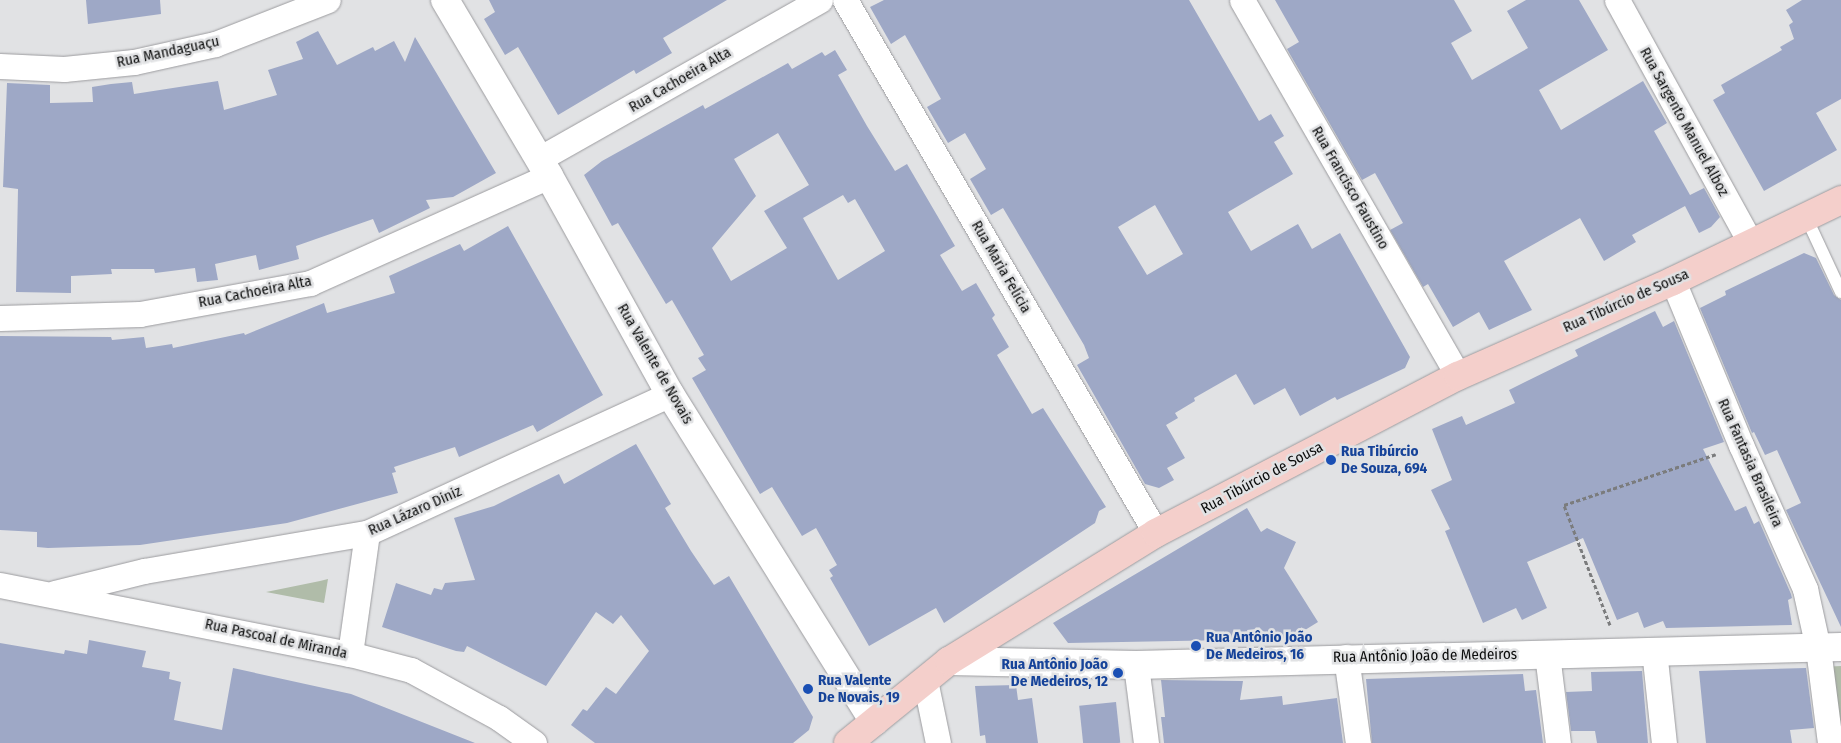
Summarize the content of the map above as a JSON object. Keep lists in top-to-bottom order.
{
  "streets": {
    "main road": ["Rua Tibúrcio de Sousa"],
    "street": [
      "Rua Mandaguaçu",
      "Rua Cachoeira Alta",
      "Rua Sargento Manuel Alboz",
      "Rua Francisco Faustino",
      "Rua Maria Felícia",
      "Rua Valente de Novais",
      "Rua Fantasia Brasileira",
      "Rua Lázaro Diniz",
      "Rua Pascoal de Miranda",
      "Rua Antônio João de Medeiros"
    ]
  },
  "crossings": [
    ["Rua Cachoeira Alta", "Rua Valente de Novais"],
    ["Rua Sargento Manuel Alboz", "Rua Tibúrcio de Sousa"],
    ["Rua Francisco Faustino", "Rua Tibúrcio de Sousa"],
    ["Rua Maria Felícia", "Rua Tibúrcio de Sousa"],
    ["Rua Tibúrcio de Sousa", "Rua Valente de Novais"],
    ["Rua Tibúrcio de Sousa", "Rua Fantasia Brasileira"],
    ["Rua Tibúrcio de Sousa", "Rua Antônio João de Medeiros"],
    ["Rua Valente de Novais", "Rua Lázaro Diniz"],
    ["Rua Fantasia Brasileira", "Rua Antônio João de Medeiros"],
    ["Rua Lázaro Diniz", "Rua Pascoal de Miranda"]
  ],
  "places": [
    "Rua Tibúrcio De Souza, 694",
    "Rua Antônio João De Medeiros, 16",
    "Rua Antônio João De Medeiros, 12",
    "Rua Valente De Novais, 19"
  ]
}
